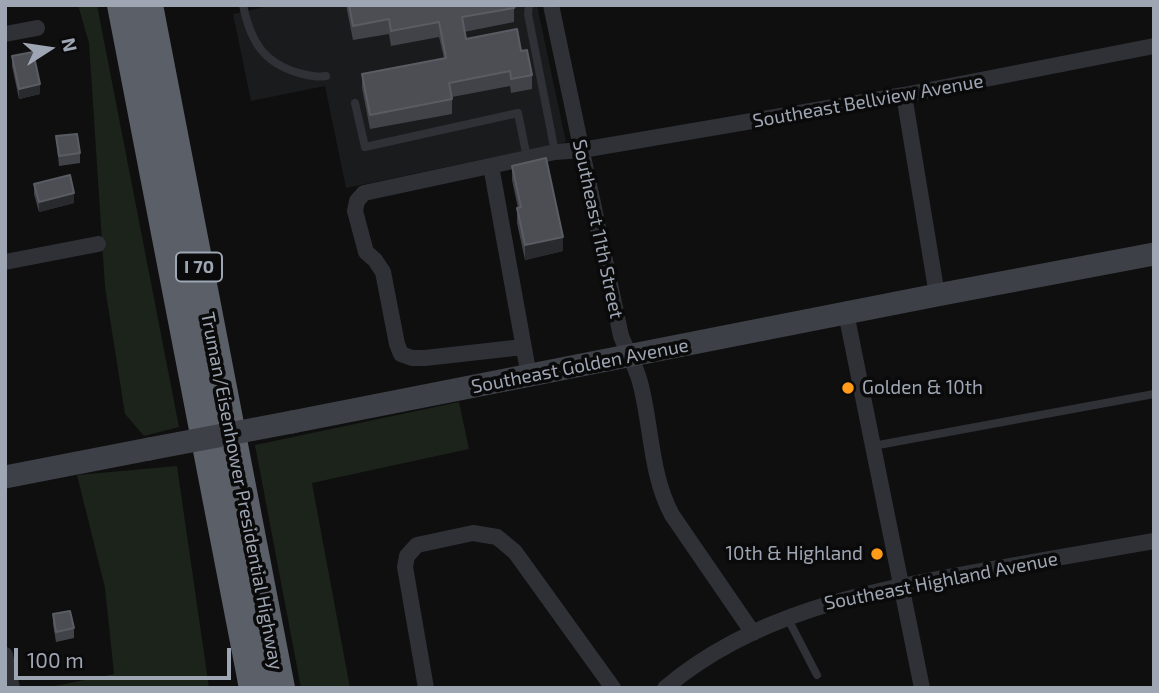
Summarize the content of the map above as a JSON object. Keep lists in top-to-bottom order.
{
  "streets": {
    "highway": ["I 70", "Truman/Eisenhower Presidential Highway"],
    "street": [
      "Southeast Bellview Avenue",
      "Southeast 11th Street",
      "Southeast Golden Avenue",
      "Southeast Highland Avenue"
    ]
  },
  "crossings": [
    ["Southeast Bellview Avenue", "Southeast 11th Street"],
    ["Southeast 11th Street", "Southeast Golden Avenue"],
    ["Southeast 11th Street", "Southeast Highland Avenue"]
  ],
  "places": ["Golden & 10th", "10th & Highland"],
  "scale_bar": "100 m",
  "north": "right"
}
